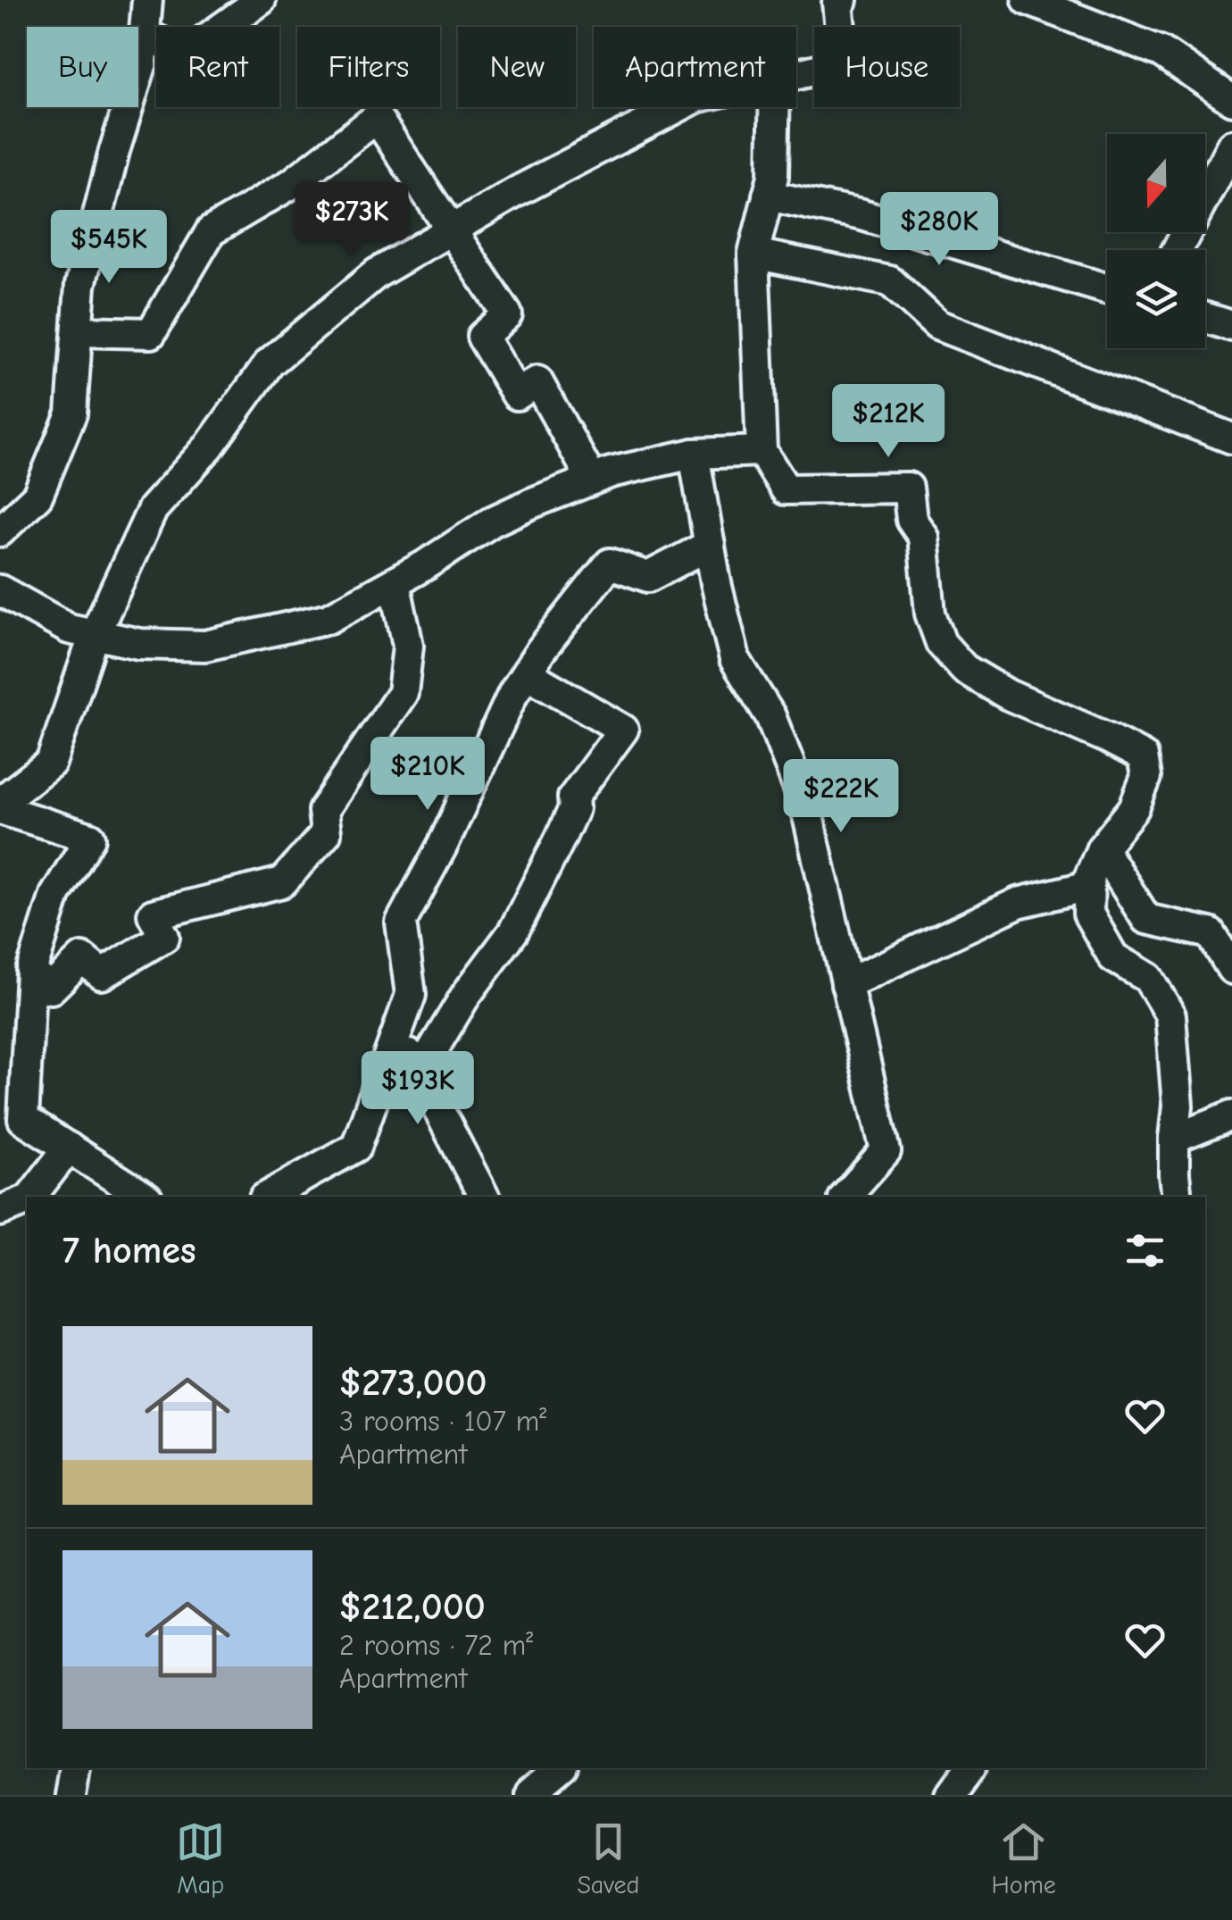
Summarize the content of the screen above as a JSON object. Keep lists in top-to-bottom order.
{
  "north": "bottom",
  "page": {
    "chip": [
      "Buy",
      "Rent",
      "Filters",
      "New",
      "Apartment",
      "House"
    ],
    "price": [
      "$273K",
      "$280K",
      "$545K",
      "$212K",
      "$210K",
      "$222K",
      "$193K"
    ],
    "heading": "7 homes",
    "list": [
      {
        "name": "$273,000",
        "note": "3 rooms · 107 m² · Apartment"
      },
      {
        "name": "$212,000",
        "note": "2 rooms · 72 m² · Apartment"
      }
    ],
    "tabs": ["Map", "Saved", "Home"]
  }
}
